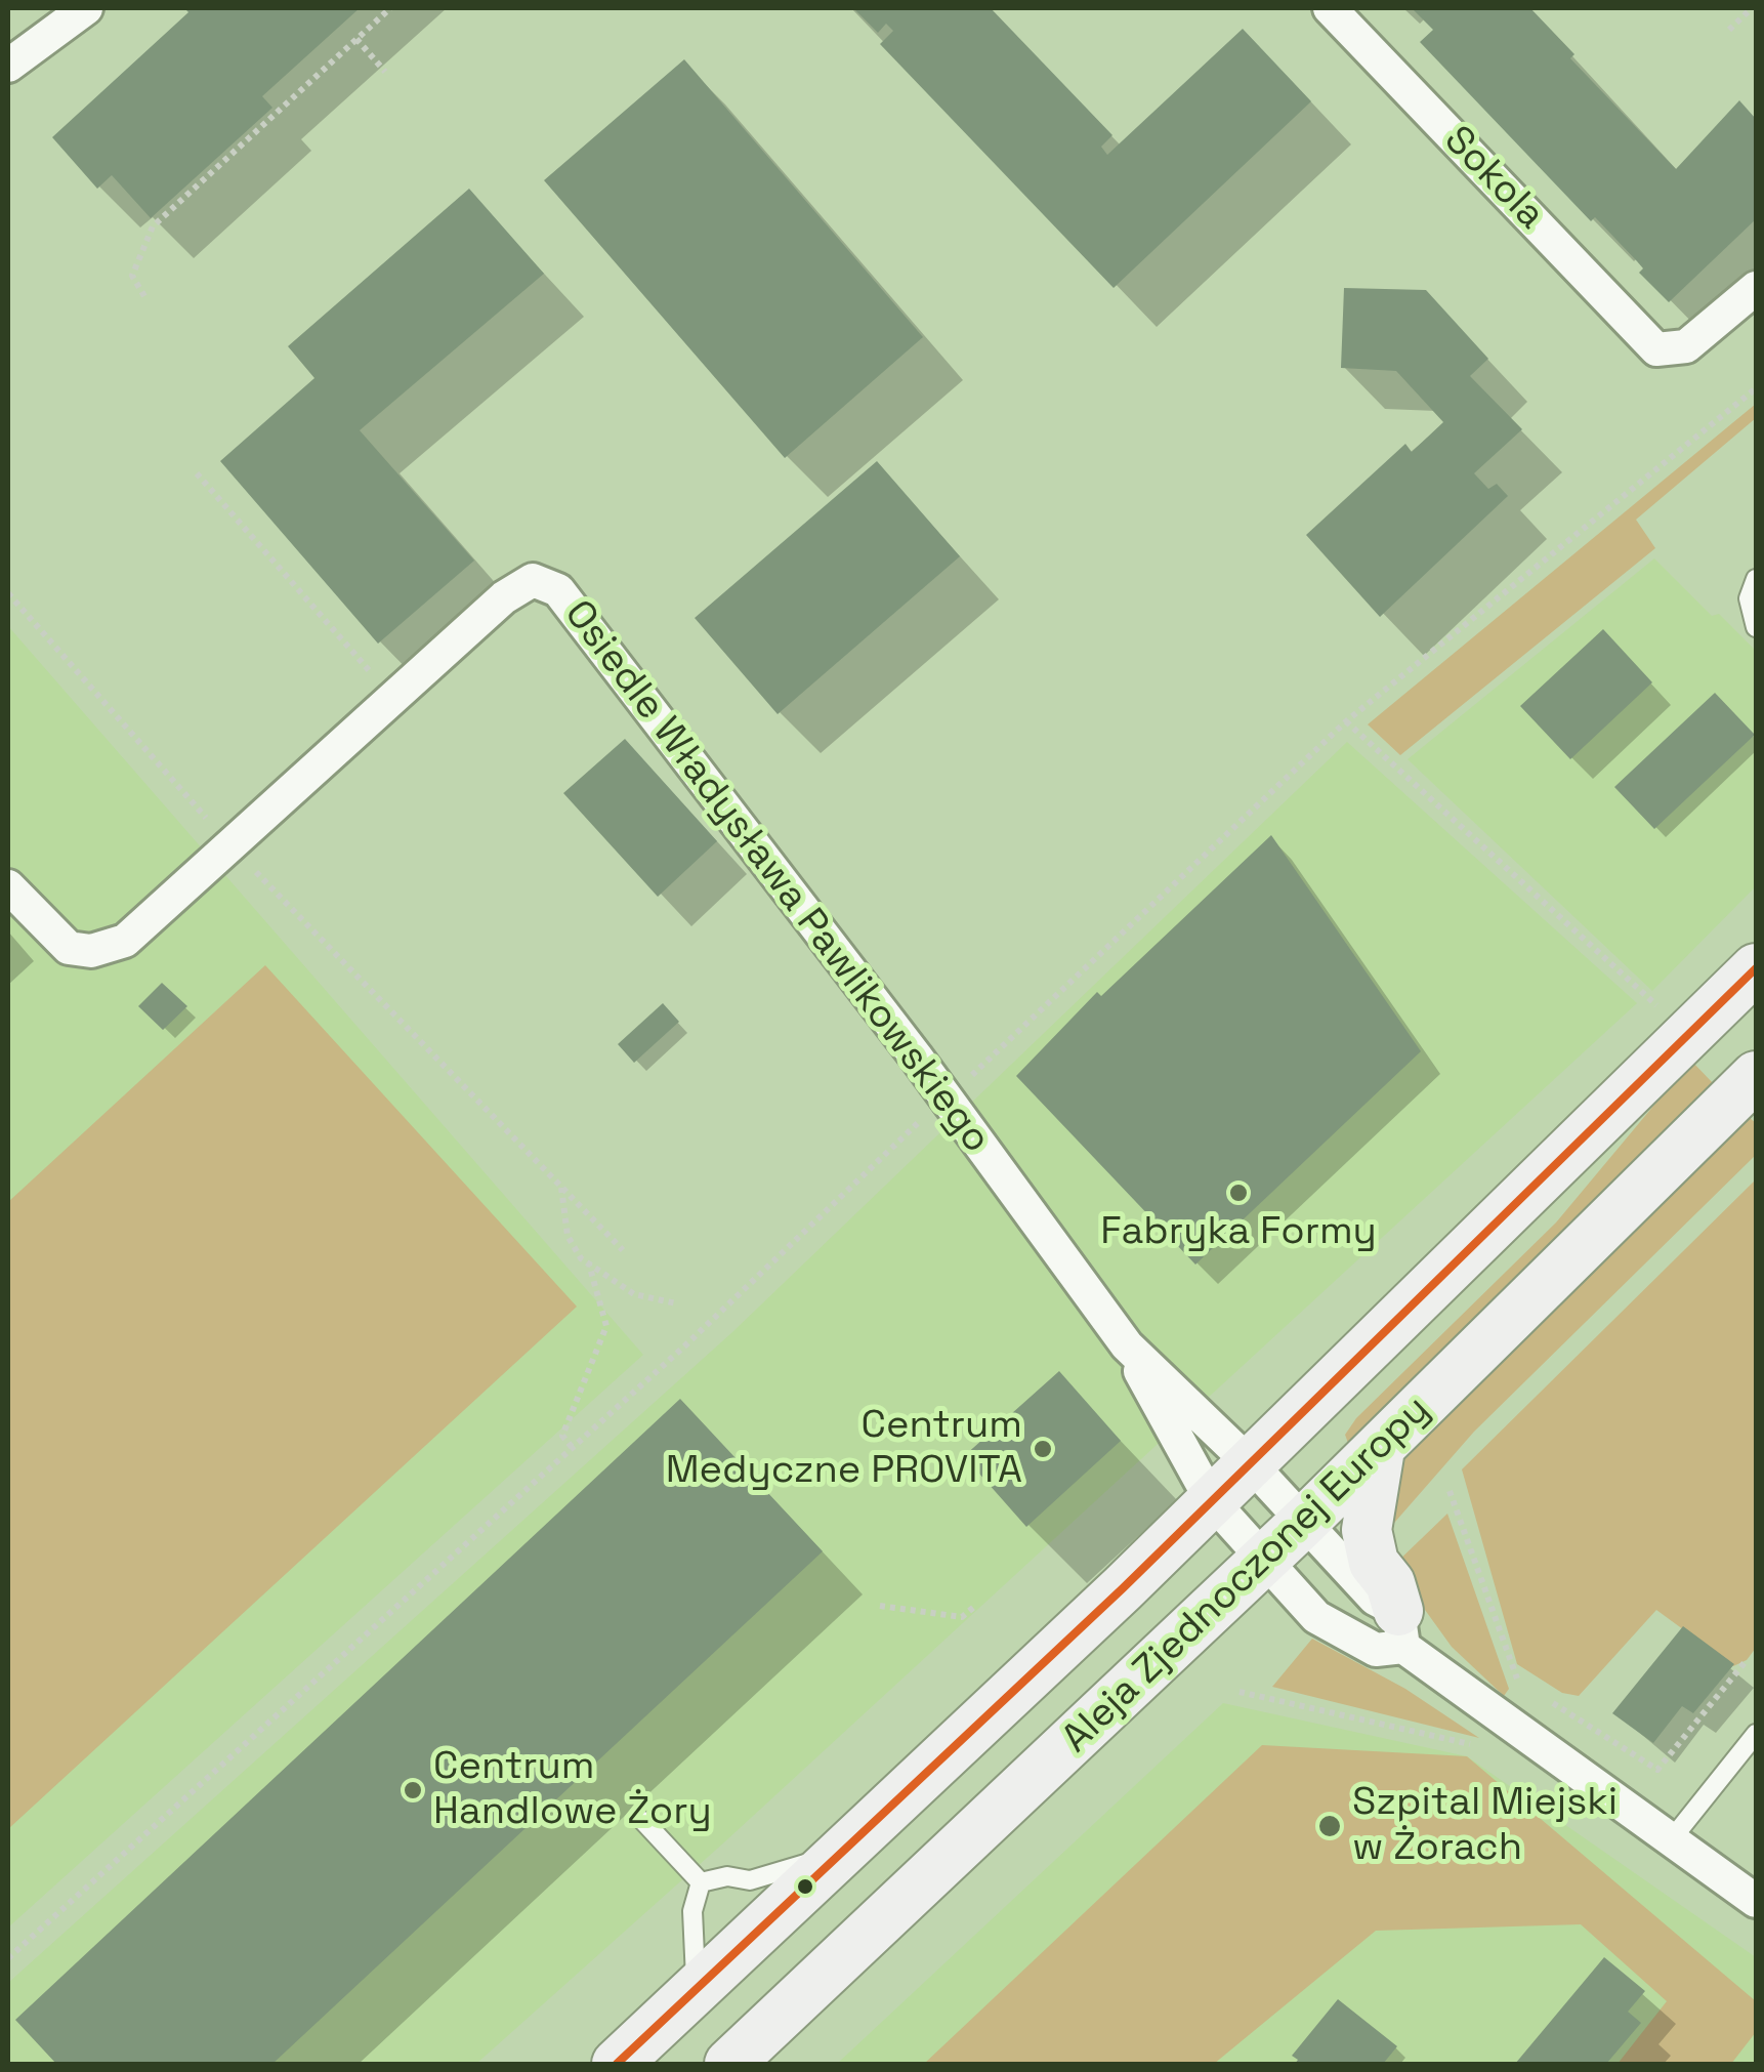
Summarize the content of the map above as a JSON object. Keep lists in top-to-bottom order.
{
  "streets": {
    "main road": ["Aleja Zjednoczonej Europy"],
    "street": ["Sokola", "Osiedle Władysława Pawlikowskiego"]
  },
  "crossings": [
    ["Osiedle Władysława Pawlikowskiego", "Aleja Zjednoczonej Europy"]
  ],
  "places": [
    "Fabryka Formy",
    "Centrum Medyczne PROVITA",
    "Centrum Handlowe Żory",
    "Szpital Miejski w Żorach"
  ]
}
